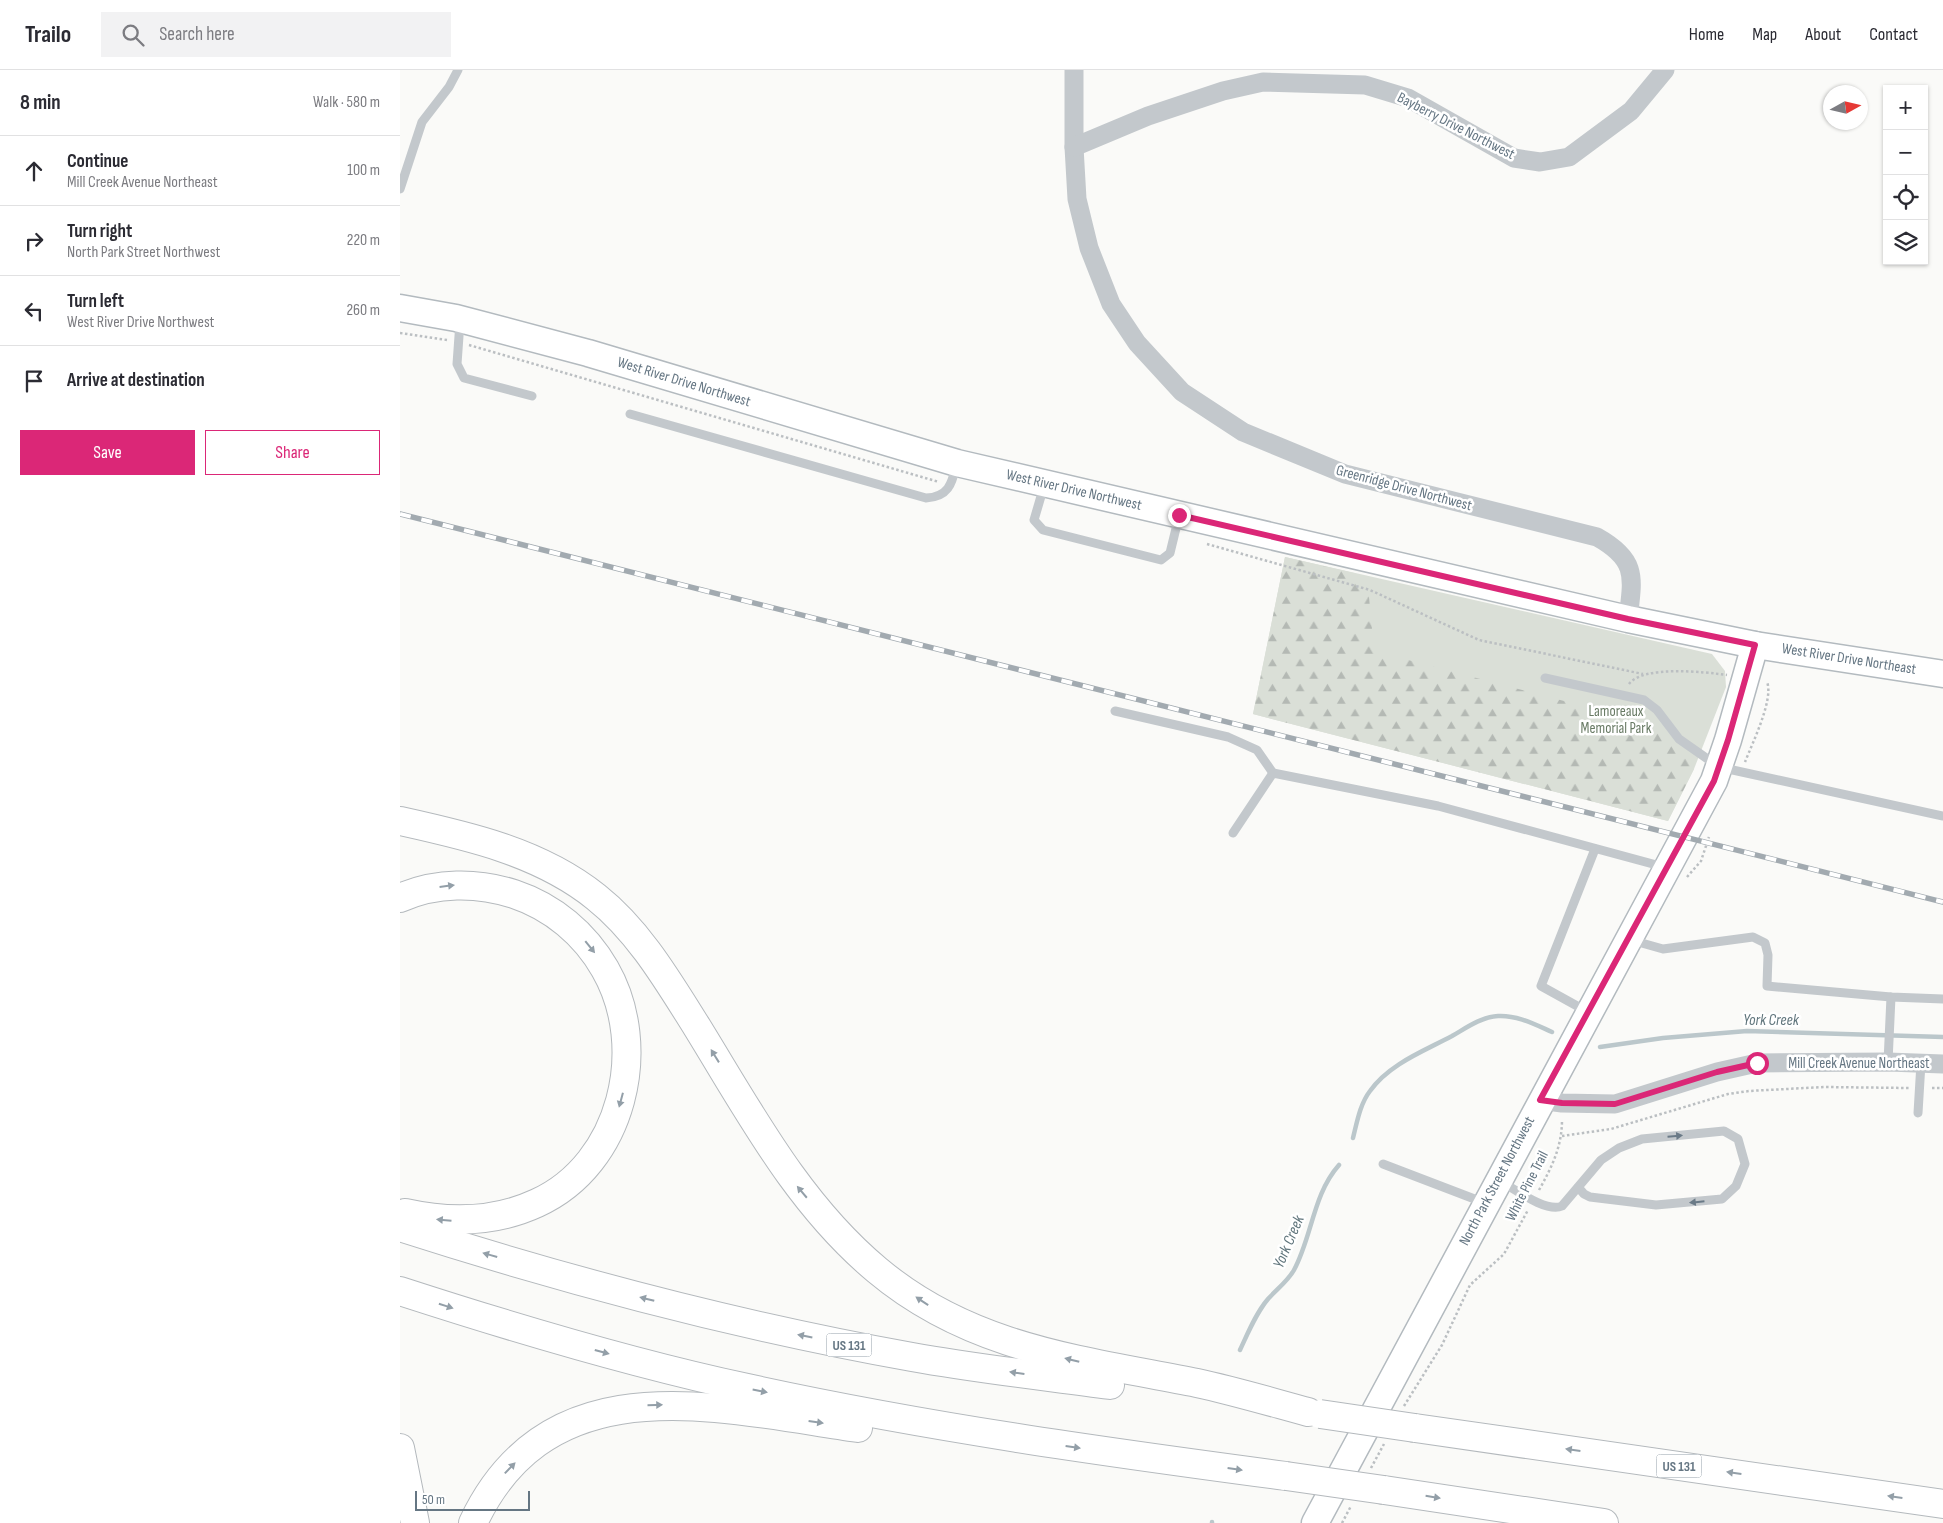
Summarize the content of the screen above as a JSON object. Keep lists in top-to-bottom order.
{
  "streets": {
    "highway": ["US 131"],
    "main road": ["West River Drive Northwest", "West River Drive Northeast", "North Park Street Northwest"],
    "street": ["Bayberry Drive Northwest", "Greenridge Drive Northwest", "Mill Creek Avenue Northeast"],
    "path": ["White Pine Trail"]
  },
  "crossings": [
    ["Bayberry Drive Northwest", "Greenridge Drive Northwest"],
    ["West River Drive Northwest", "Greenridge Drive Northwest"],
    ["West River Drive Northwest", "West River Drive Northeast"],
    ["West River Drive Northwest", "North Park Street Northwest"],
    ["West River Drive Northeast", "North Park Street Northwest"],
    ["Mill Creek Avenue Northeast", "North Park Street Northwest"],
    ["White Pine Trail", "US 131"]
  ],
  "water": ["York Creek"],
  "parks": ["Lamoreaux Memorial Park"],
  "scale_bar": "50 m",
  "north": "right",
  "page": {
    "header": "Trailo",
    "search": "Search here",
    "nav": [
      "Home",
      "Map",
      "About",
      "Contact"
    ],
    "heading": ["8 min", "Walk · 580 m"],
    "map_buttons": ["+", "−"],
    "list": [
      ["Continue", "Mill Creek Avenue Northeast", "100 m"],
      ["Turn right", "North Park Street Northwest", "220 m"],
      ["Turn left", "West River Drive Northwest", "260 m"],
      "Arrive at destination"
    ],
    "buttons": ["Save", "Share"],
    "scale": "50 m"
  }
}
